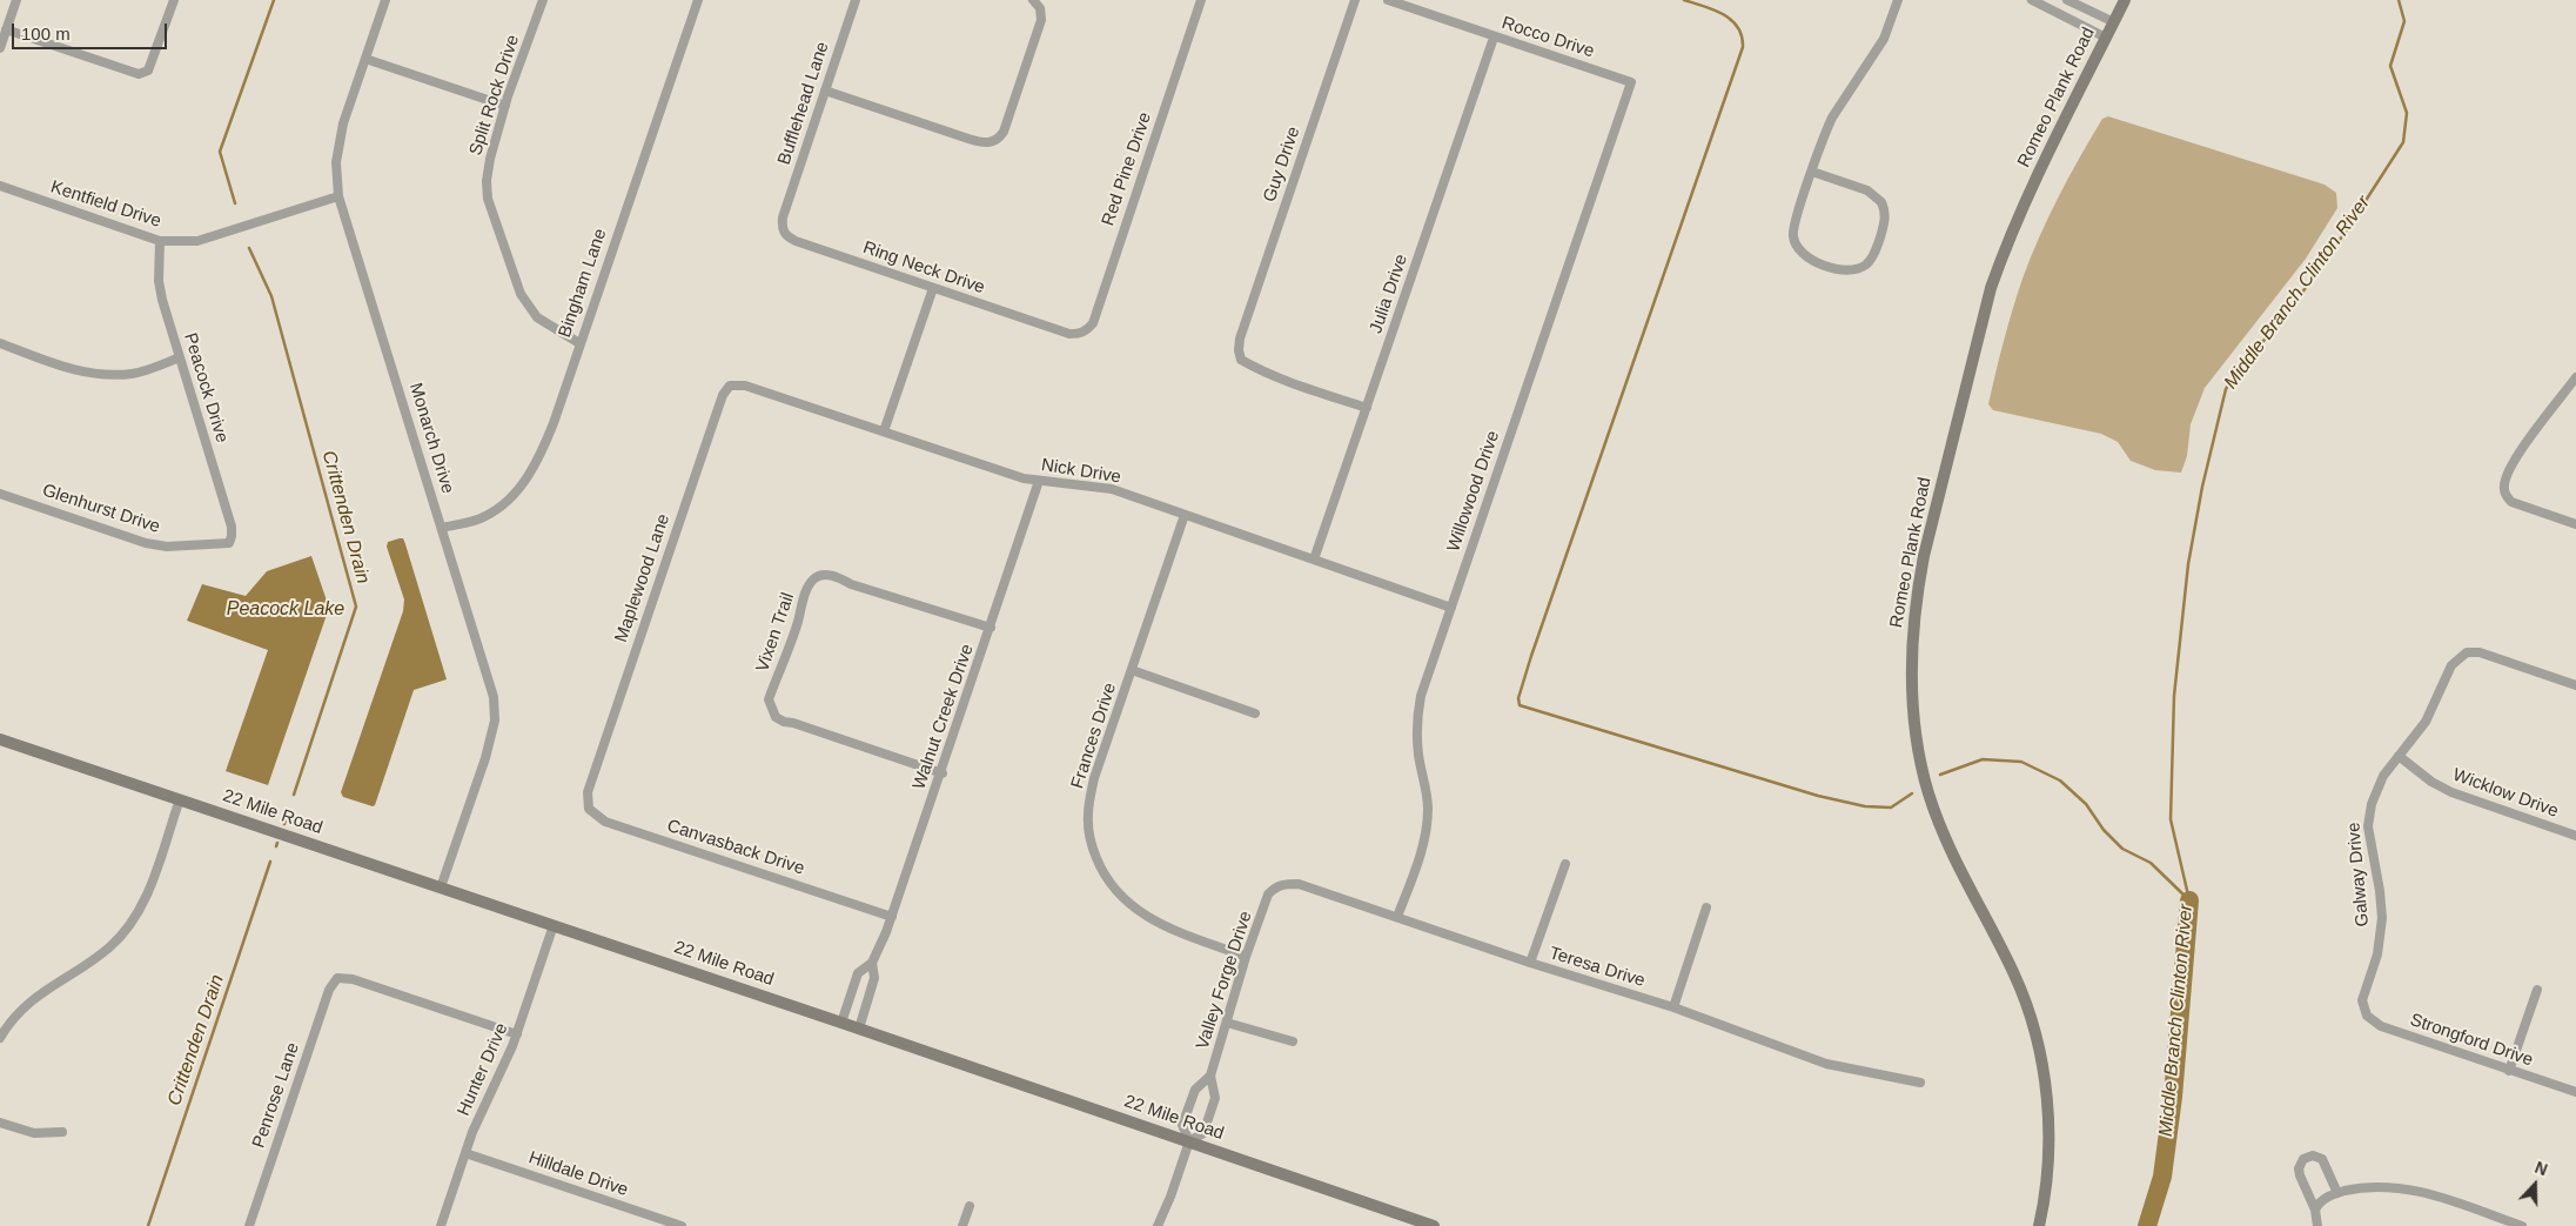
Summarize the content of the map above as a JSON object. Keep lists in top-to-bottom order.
{
  "streets": {
    "street": [
      "Rocco Drive",
      "Split Rock Drive",
      "Romeo Plank Road",
      "Bufflehead Lane",
      "Guy Drive",
      "Red Pine Drive",
      "Kentfield Drive",
      "Ring Neck Drive",
      "Bingham Lane",
      "Julia Drive",
      "Peacock Drive",
      "Monarch Drive",
      "Nick Drive",
      "Willowood Drive",
      "Glenhurst Drive",
      "Maplewood Lane",
      "Vixen Trail",
      "Walnut Creek Drive",
      "Frances Drive",
      "Wicklow Drive",
      "22 Mile Road",
      "Canvasback Drive",
      "Galway Drive",
      "Teresa Drive",
      "Valley Forge Drive",
      "Strongford Drive",
      "Hunter Drive",
      "Penrose Lane",
      "Hilldale Drive"
    ]
  },
  "crossings": [
    ["Rocco Drive", "Julia Drive"],
    ["Rocco Drive", "Willowood Drive"],
    ["Split Rock Drive", "Bingham Lane"],
    ["Bufflehead Lane", "Ring Neck Drive"],
    ["Guy Drive", "Julia Drive"],
    ["Red Pine Drive", "Ring Neck Drive"],
    ["Kentfield Drive", "Peacock Drive"],
    ["Kentfield Drive", "Monarch Drive"],
    ["Bingham Lane", "Monarch Drive"],
    ["Julia Drive", "Nick Drive"],
    ["Peacock Drive", "Glenhurst Drive"],
    ["Monarch Drive", "22 Mile Road"],
    ["Nick Drive", "Willowood Drive"],
    ["Nick Drive", "Maplewood Lane"],
    ["Nick Drive", "Walnut Creek Drive"],
    ["Nick Drive", "Frances Drive"],
    ["Willowood Drive", "Teresa Drive"],
    ["Maplewood Lane", "Canvasback Drive"],
    ["Vixen Trail", "Walnut Creek Drive"],
    ["Walnut Creek Drive", "22 Mile Road"],
    ["Walnut Creek Drive", "Canvasback Drive"],
    ["Frances Drive", "Valley Forge Drive"],
    ["Wicklow Drive", "Galway Drive"],
    ["22 Mile Road", "Valley Forge Drive"],
    ["22 Mile Road", "Hunter Drive"],
    ["Galway Drive", "Strongford Drive"],
    ["Teresa Drive", "Valley Forge Drive"],
    ["Hunter Drive", "Penrose Lane"],
    ["Hunter Drive", "Hilldale Drive"]
  ],
  "water": ["Middle Branch Clinton River", "Crittenden Drain", "Peacock Lake"],
  "scale_bar": "100 m",
  "north": "top"
}
